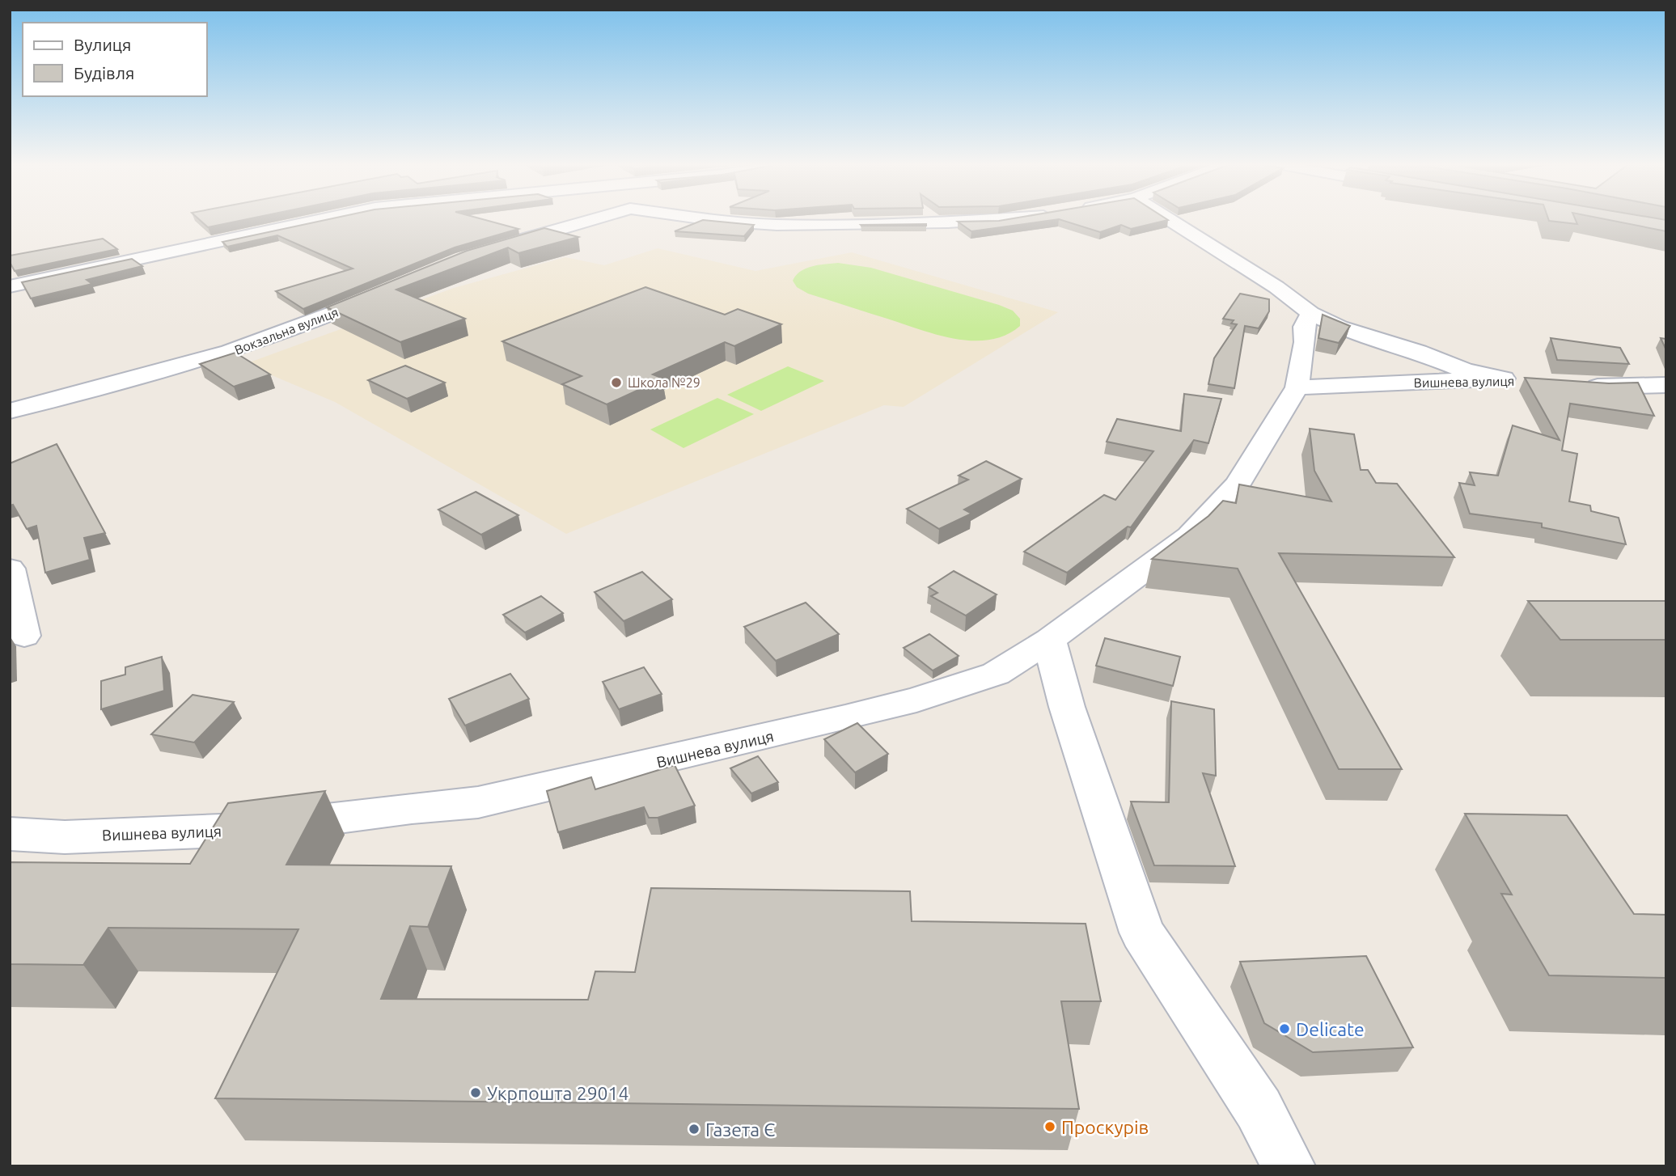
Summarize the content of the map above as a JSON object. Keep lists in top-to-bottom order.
{
  "streets": {
    "street": ["Вокзальна вулиця", "Вишнева вулиця"]
  },
  "places": [
    "Школа №29",
    "Delicate",
    "Укрпошта 29014",
    "Проскурів",
    "Газета Є"
  ],
  "legend": ["Вулиця", "Будівля"]
}
